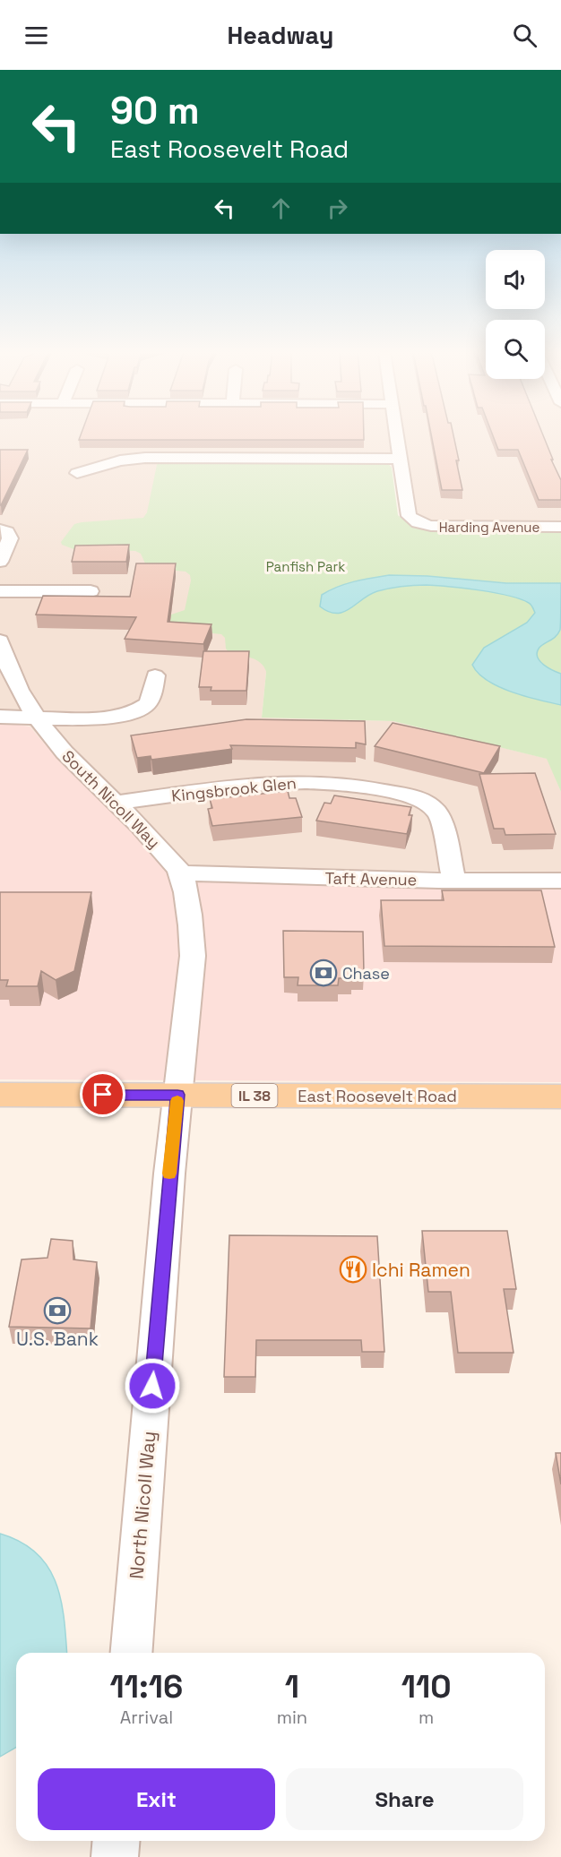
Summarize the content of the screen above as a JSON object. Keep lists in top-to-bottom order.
{
  "streets": {
    "main road": ["IL 38", "East Roosevelt Road"],
    "street": [
      "Harding Avenue",
      "Kingsbrook Glen",
      "South Nicoll Way",
      "Taft Avenue",
      "North Nicoll Way"
    ]
  },
  "crossings": [
    ["Kingsbrook Glen", "South Nicoll Way"],
    ["Kingsbrook Glen", "Taft Avenue"],
    ["South Nicoll Way", "Taft Avenue"],
    ["South Nicoll Way", "East Roosevelt Road"],
    ["South Nicoll Way", "North Nicoll Way"],
    ["East Roosevelt Road", "North Nicoll Way"]
  ],
  "parks": ["Panfish Park"],
  "places": {
    "bank": ["Chase", "U.S. Bank"],
    "restaurant": ["Ichi Ramen"]
  },
  "page": {
    "header": "Headway",
    "turn": ["90 m", "East Roosevelt Road"],
    "eta": [
      "11:16",
      "Arrival",
      "1",
      "min",
      "110",
      "m"
    ],
    "buttons": ["Exit", "Share"]
  }
}
